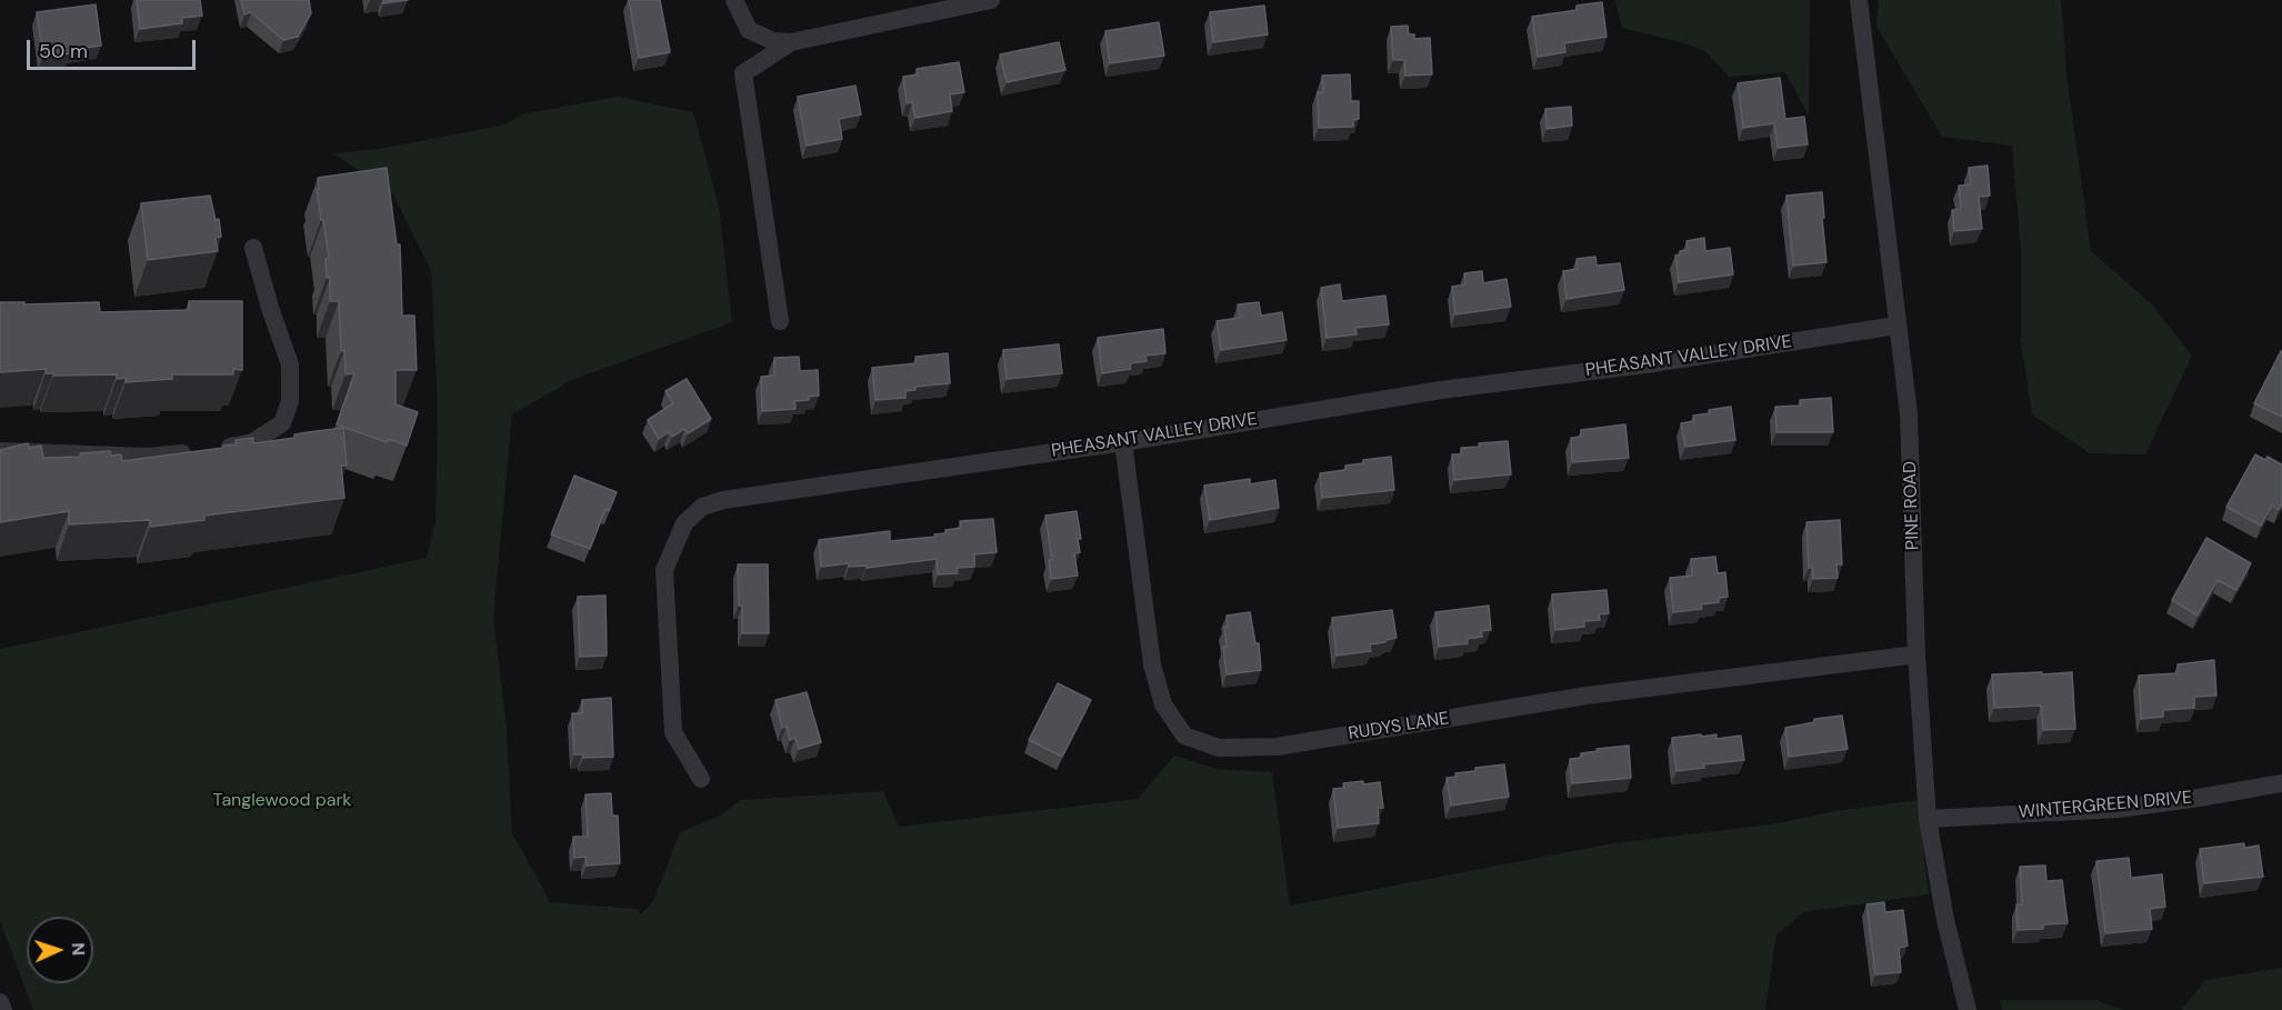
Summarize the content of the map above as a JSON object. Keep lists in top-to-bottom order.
{
  "streets": {
    "street": [
      "PHEASANT VALLEY DRIVE",
      "PINE ROAD",
      "RUDYS LANE",
      "WINTERGREEN DRIVE"
    ]
  },
  "crossings": [
    ["PHEASANT VALLEY DRIVE", "PINE ROAD"],
    ["PHEASANT VALLEY DRIVE", "RUDYS LANE"],
    ["PINE ROAD", "RUDYS LANE"],
    ["PINE ROAD", "WINTERGREEN DRIVE"]
  ],
  "parks": ["Tanglewood park"],
  "scale_bar": "50 m",
  "north": "right"
}
